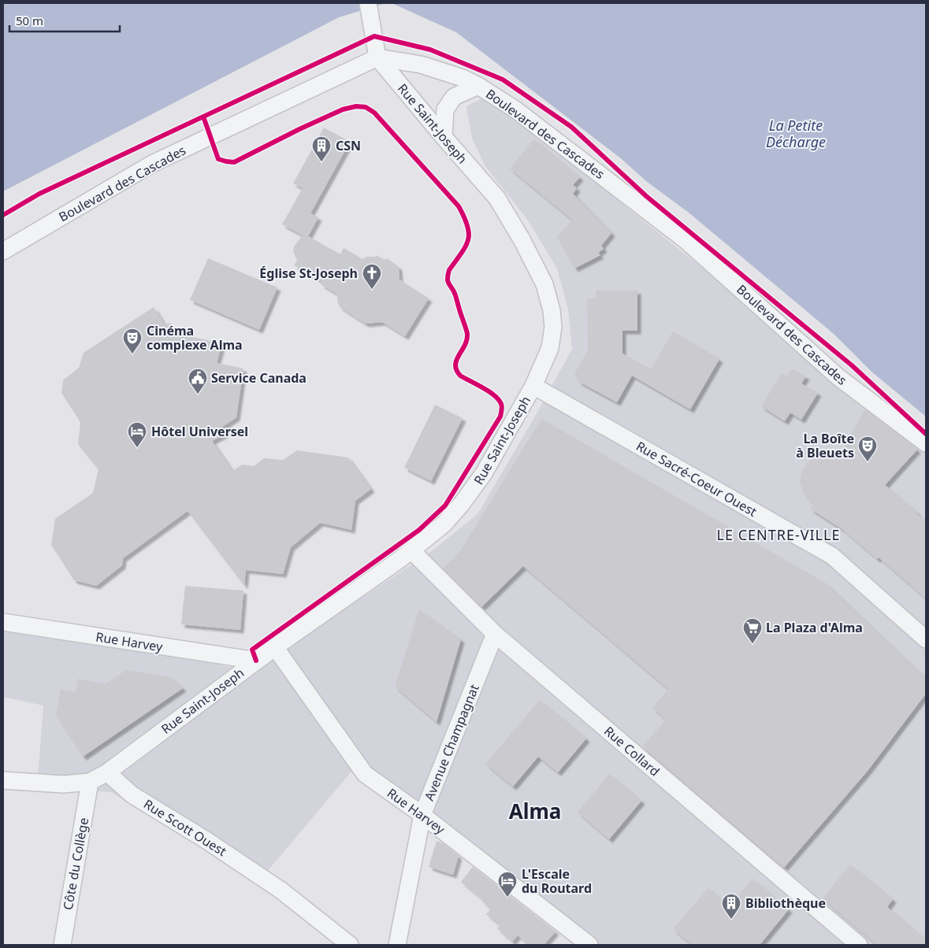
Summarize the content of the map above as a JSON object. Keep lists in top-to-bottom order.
{
  "streets": {
    "street": [
      "Rue Saint-Joseph",
      "Boulevard des Cascades",
      "Rue Sacré-Coeur Ouest",
      "Rue Harvey",
      "Avenue Champagnat",
      "Rue Collard",
      "Rue Scott Ouest",
      "Côte du Collège"
    ]
  },
  "crossings": [
    ["Rue Saint-Joseph", "Boulevard des Cascades"],
    ["Rue Saint-Joseph", "Rue Sacré-Coeur Ouest"],
    ["Rue Saint-Joseph", "Rue Harvey"],
    ["Rue Saint-Joseph", "Rue Collard"],
    ["Rue Saint-Joseph", "Rue Scott Ouest"],
    ["Rue Harvey", "Avenue Champagnat"],
    ["Avenue Champagnat", "Rue Collard"]
  ],
  "districts": ["LE CENTRE-VILLE", "Alma"],
  "water": ["La Petite Décharge"],
  "places": {
    "building": ["CSN", "Bibliothèque"],
    "church": ["Église St-Joseph"],
    "theatre": ["Cinéma complexe Alma", "La Boîte à Bleuets"],
    "public building": ["Service Canada"],
    "hotel": ["Hôtel Universel", "L'Escale du Routard"],
    "supermarket": ["La Plaza d'Alma"]
  },
  "scale_bar": "50 m"
}
